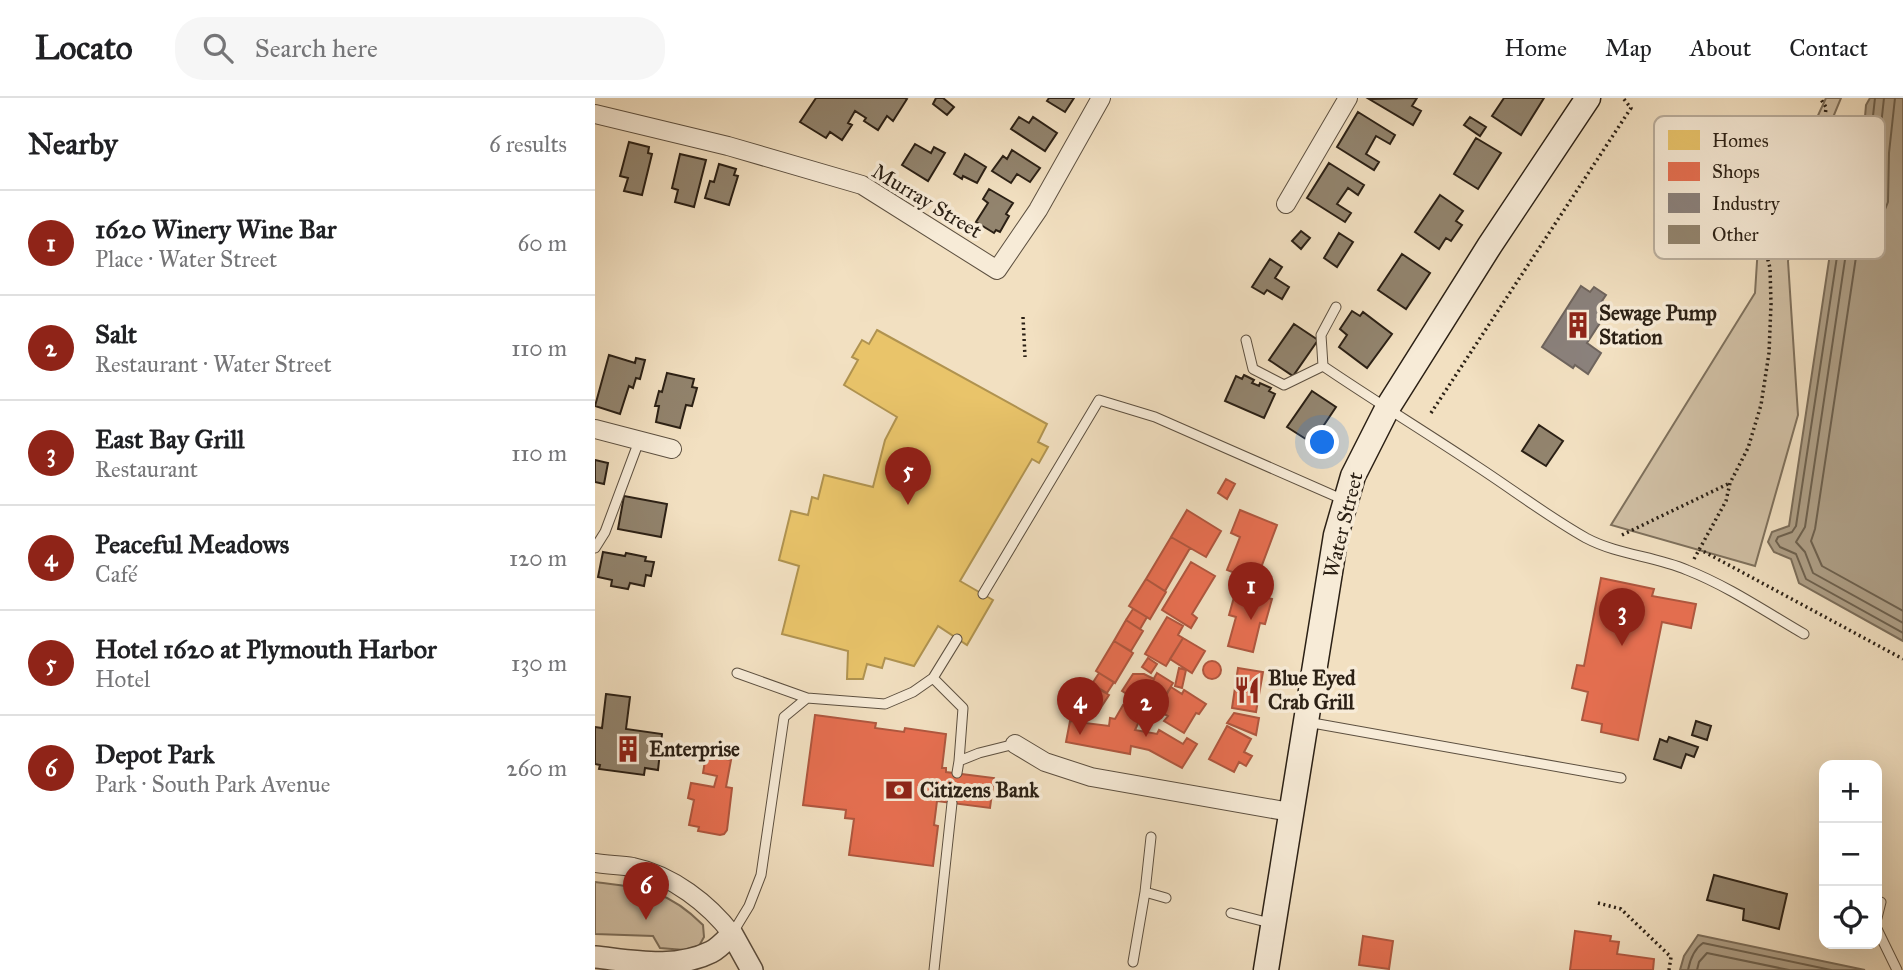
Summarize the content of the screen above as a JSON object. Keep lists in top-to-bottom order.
{
  "streets": {
    "main road": ["Water Street"],
    "street": ["Murray Street"]
  },
  "places": {
    "building": ["Sewage Pump Station", "Enterprise"],
    "restaurant": ["Blue Eyed Crab Grill"],
    "bank": ["Citizens Bank"]
  },
  "legend": [
    "Homes",
    "Shops",
    "Industry",
    "Other"
  ],
  "page": {
    "header": "Locato",
    "search": "Search here",
    "nav": [
      "Home",
      "Map",
      "About",
      "Contact"
    ],
    "heading": ["Nearby", "6 results"],
    "list": [
      {
        "mark": "1",
        "name": "1620 Winery Wine Bar",
        "note": "Place · Water Street",
        "value": "60 m"
      },
      {
        "mark": "2",
        "name": "Salt",
        "note": "Restaurant · Water Street",
        "value": "110 m"
      },
      {
        "mark": "3",
        "name": "East Bay Grill",
        "note": "Restaurant",
        "value": "110 m"
      },
      {
        "mark": "4",
        "name": "Peaceful Meadows",
        "note": "Café",
        "value": "120 m"
      },
      {
        "mark": "5",
        "name": "Hotel 1620 at Plymouth Harbor",
        "note": "Hotel",
        "value": "130 m"
      },
      {
        "mark": "6",
        "name": "Depot Park",
        "note": "Park · South Park Avenue",
        "value": "260 m"
      }
    ],
    "pins": [
      "5",
      "1",
      "3",
      "4",
      "2",
      "6"
    ],
    "map_buttons": ["+", "−"]
  }
}
